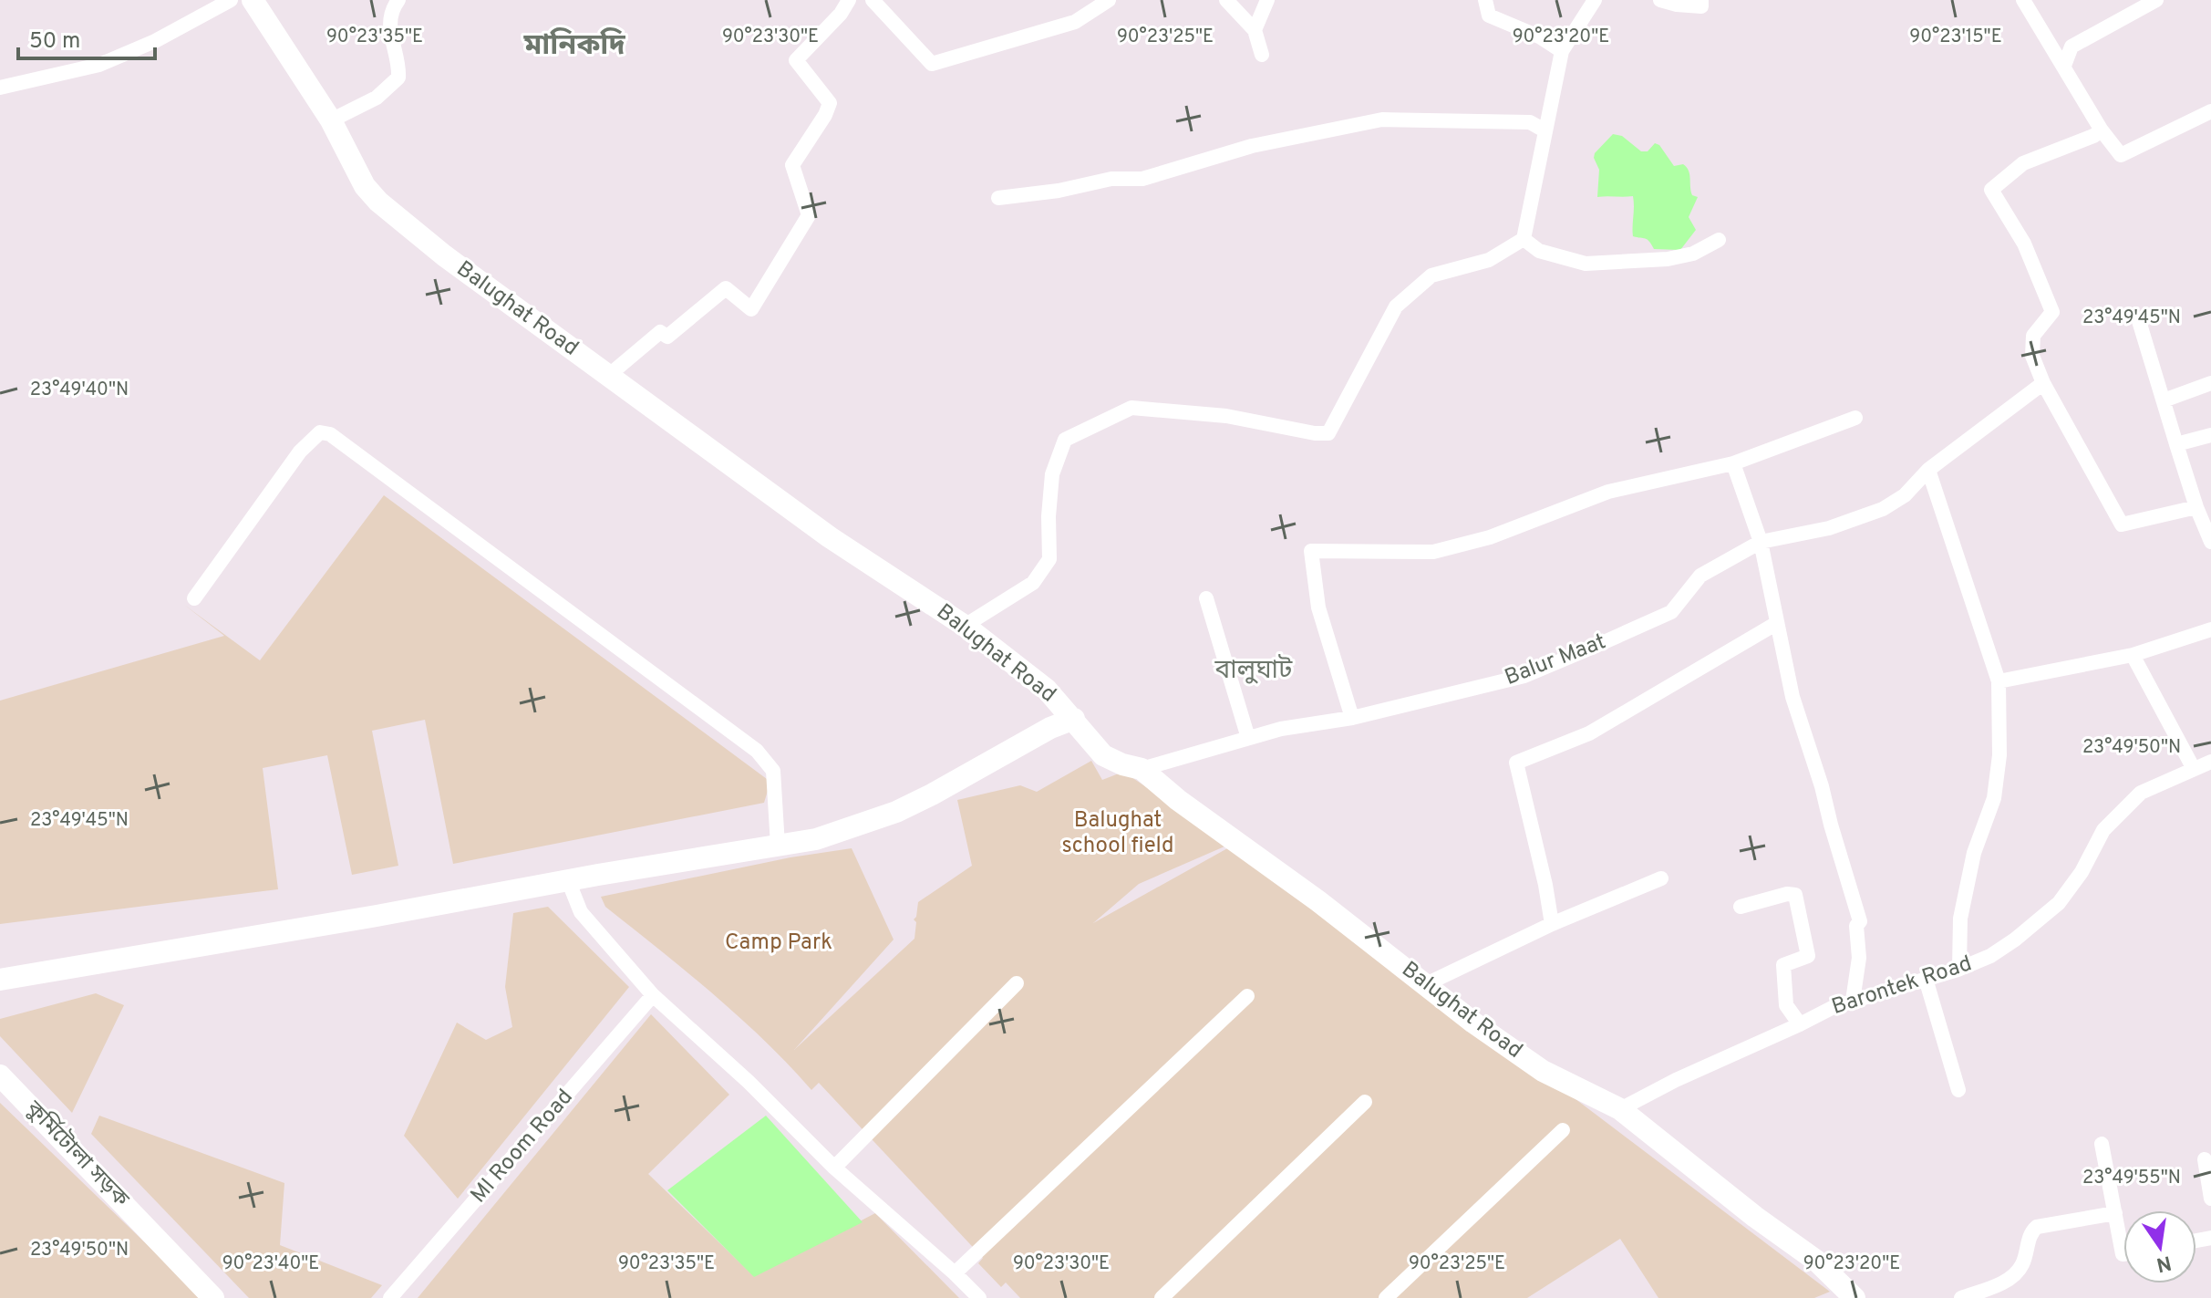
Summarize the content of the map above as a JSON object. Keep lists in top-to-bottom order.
{
  "streets": {
    "street": [
      "Balughat Road",
      "Balur Maat",
      "Barontek Road",
      "MI Room Road",
      "কুর্মিটোলা সড়ক"
    ]
  },
  "crossings": [
    ["Balughat Road", "Balur Maat"],
    ["Balughat Road", "Barontek Road"]
  ],
  "districts": ["মানিকদি", "বালুঘাট"],
  "parks": ["Balughat school field", "Camp Park"],
  "scale_bar": "50 m",
  "north": "bottom",
  "coordinates": [
    "90°23'35\"E",
    "90°23'30\"E",
    "90°23'25\"E",
    "90°23'20\"E",
    "90°23'15\"E",
    "23°49'45\"N",
    "23°49'40\"N",
    "23°49'50\"N",
    "23°49'55\"N",
    "90°23'40\"E"
  ]
}
